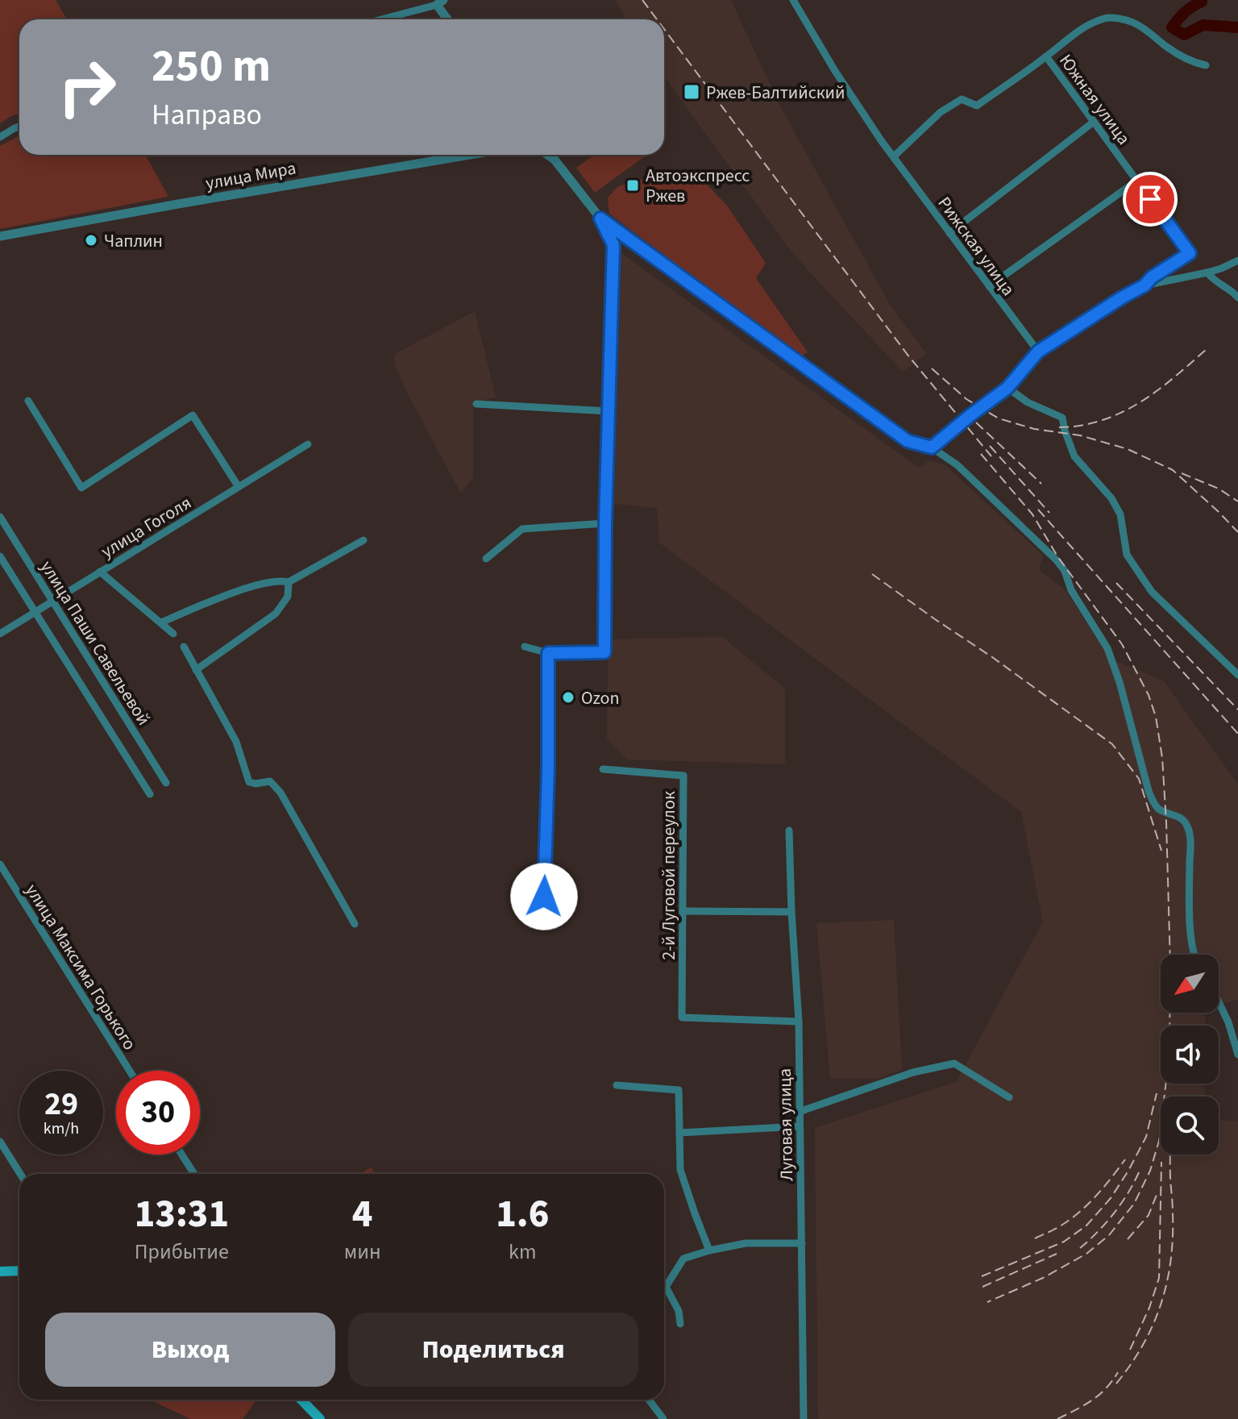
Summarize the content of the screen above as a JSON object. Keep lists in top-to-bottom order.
{
  "streets": {
    "street": [
      "Южная улица",
      "улица Мира",
      "Рижская улица",
      "улица Гоголя",
      "улица Паши Савельевой",
      "2-й Луговой переулок",
      "улица Максима Горького",
      "Луговая улица"
    ]
  },
  "crossings": [
    ["улица Гоголя", "улица Паши Савельевой"],
    ["2-й Луговой переулок", "Луговая улица"]
  ],
  "places": {
    "transit": ["Ржев-Балтийский", "Автоэкспресс Ржев"],
    "other": ["Чаплин", "Ozon"]
  },
  "north": "bottom left",
  "page": {
    "turn": ["250 m", "Направо"],
    "speed": "29 km/h",
    "limit": "30",
    "eta": [
      "13:31",
      "Прибытие",
      "4",
      "мин",
      "1.6",
      "km"
    ],
    "buttons": ["Выход", "Поделиться"]
  }
}
